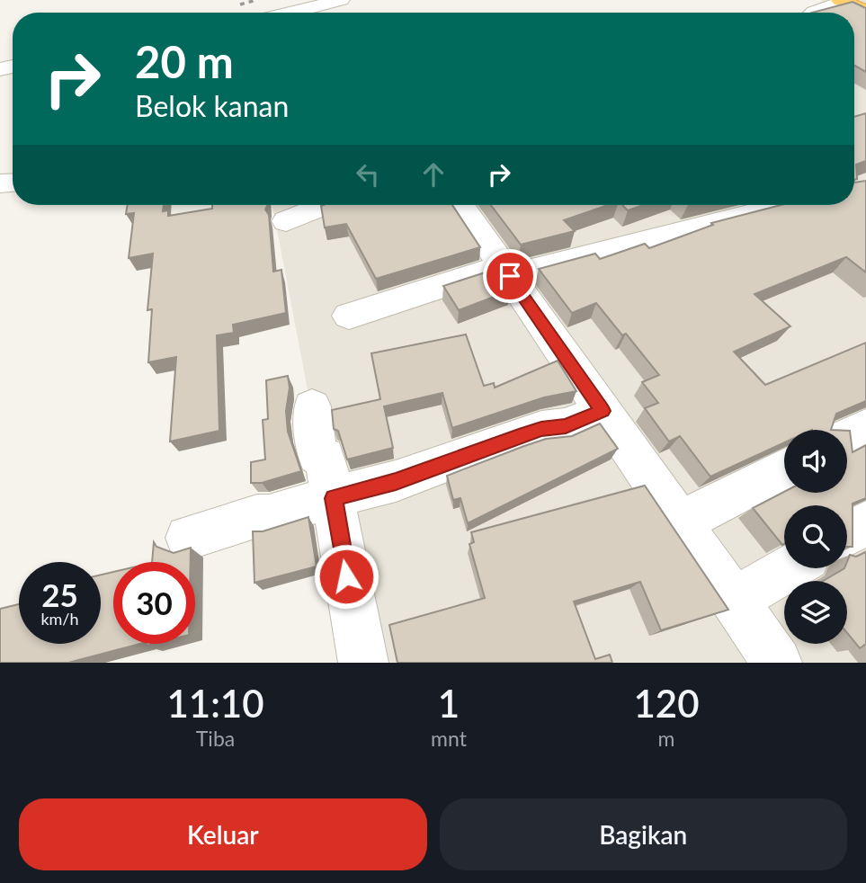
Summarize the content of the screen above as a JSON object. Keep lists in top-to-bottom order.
{
  "page": {
    "turn": ["20 m", "Belok kanan"],
    "speed": "25 km/h",
    "limit": "30",
    "eta": [
      "11:10",
      "Tiba",
      "1",
      "mnt",
      "120",
      "m"
    ],
    "buttons": ["Keluar", "Bagikan"]
  }
}
